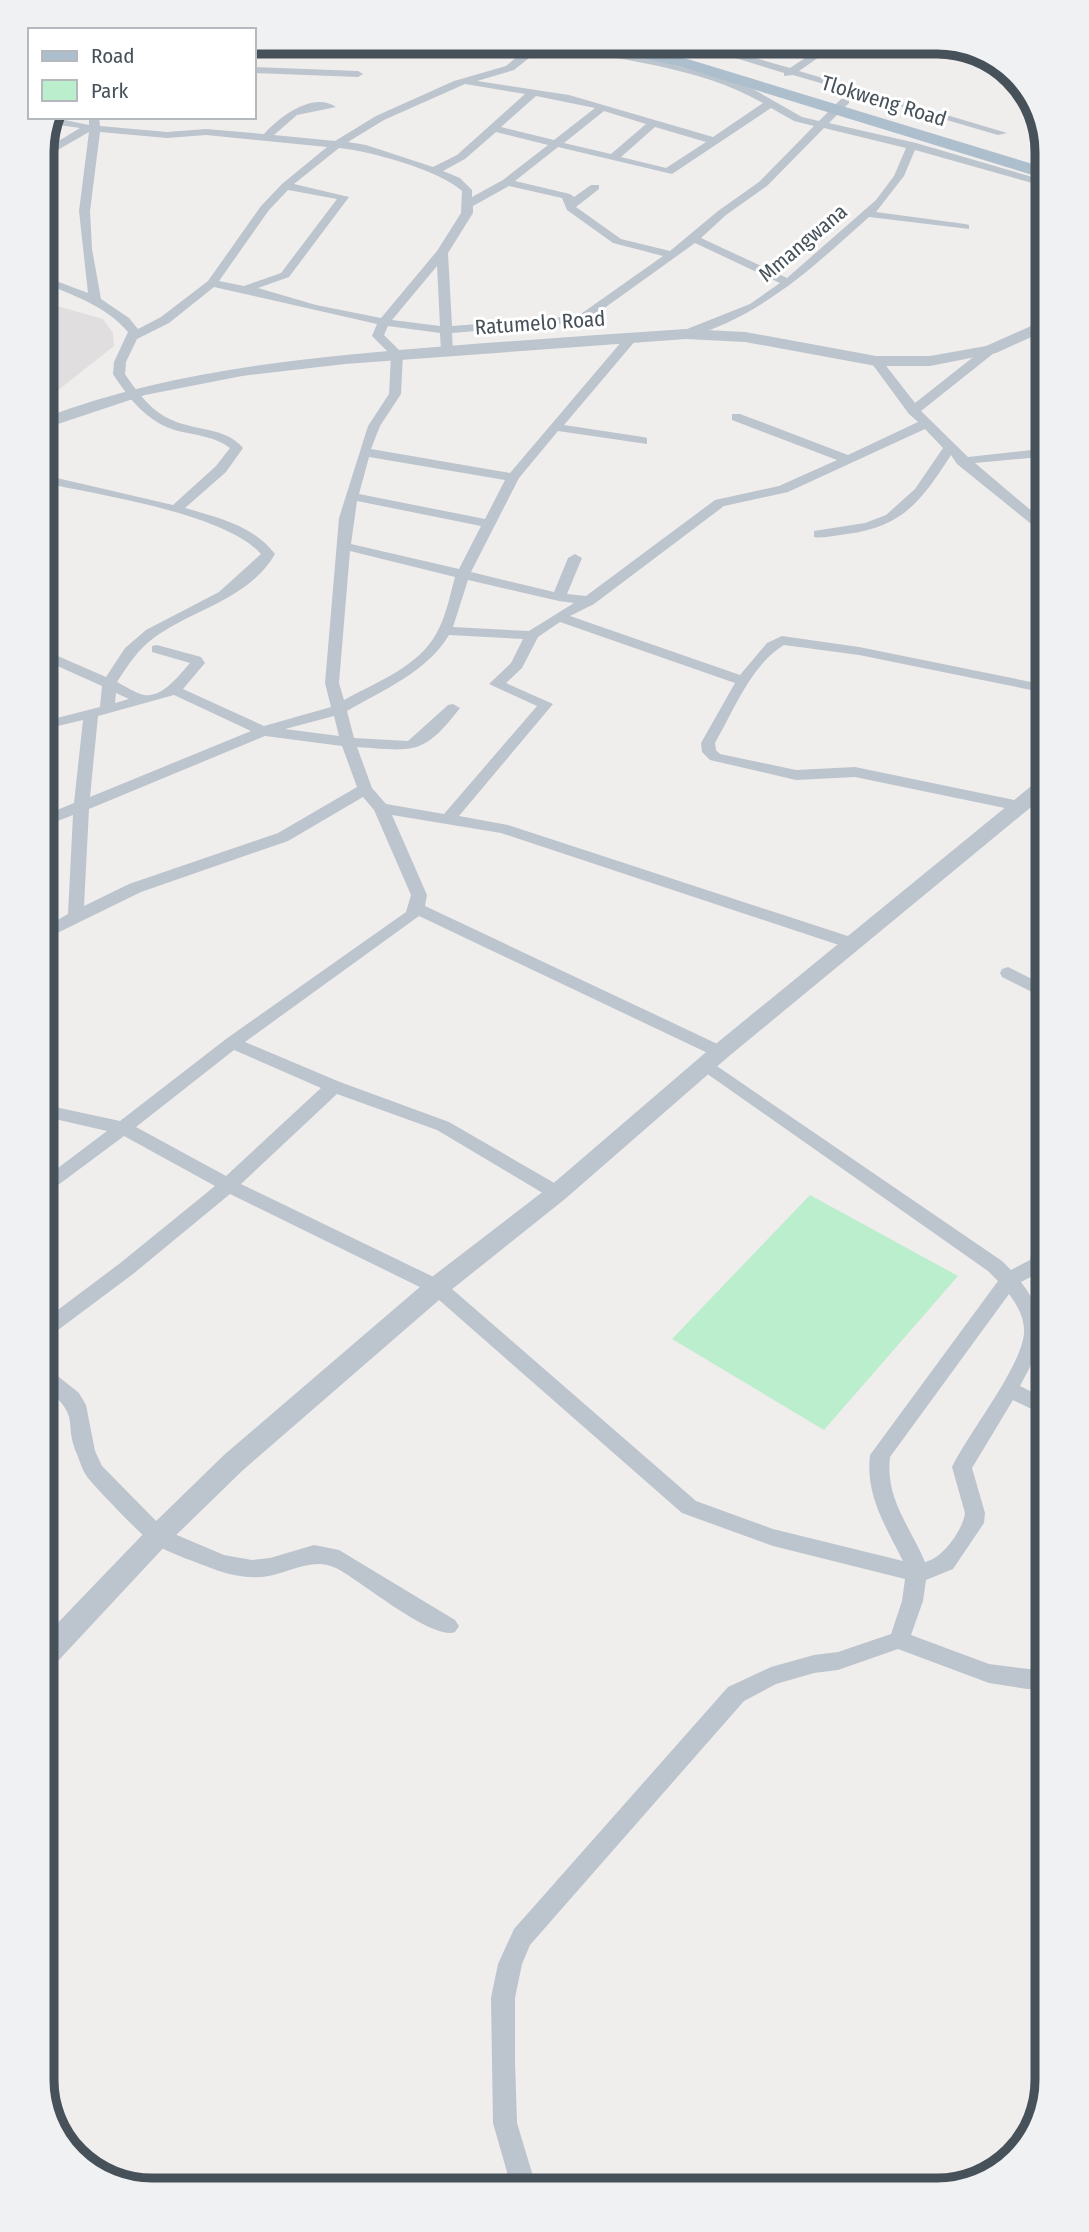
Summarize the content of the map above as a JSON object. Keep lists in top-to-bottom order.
{
  "streets": {
    "main road": ["Tlokweng Road"],
    "street": ["Mmangwana", "Ratumelo Road"]
  },
  "crossings": [
    ["Mmangwana", "Ratumelo Road"]
  ],
  "legend": ["Road", "Park"]
}
